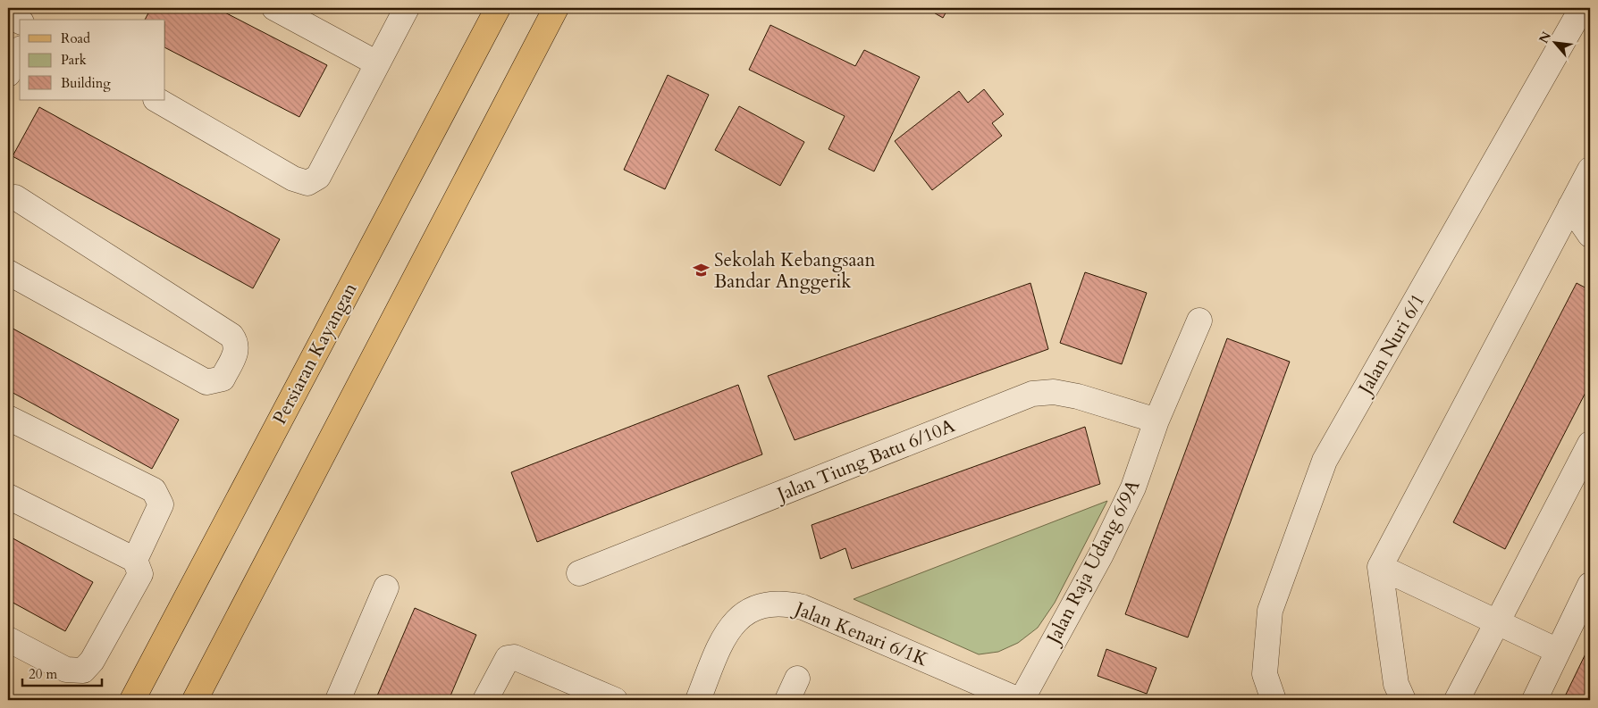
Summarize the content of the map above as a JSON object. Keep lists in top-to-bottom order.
{
  "streets": {
    "main road": ["Persiaran Kayangan"],
    "street": [
      "Jalan Nuri 6/1",
      "Jalan Tiung Batu 6/10A",
      "Jalan Raja Udang 6/9A",
      "Jalan Kenari 6/1K"
    ]
  },
  "crossings": [
    ["Jalan Tiung Batu 6/10A", "Jalan Raja Udang 6/9A"],
    ["Jalan Raja Udang 6/9A", "Jalan Kenari 6/1K"]
  ],
  "places": {
    "school or university": ["Sekolah Kebangsaan Bandar Anggerik"]
  },
  "legend": ["Road", "Park", "Building"],
  "scale_bar": "20 m",
  "north": "top left"
}
